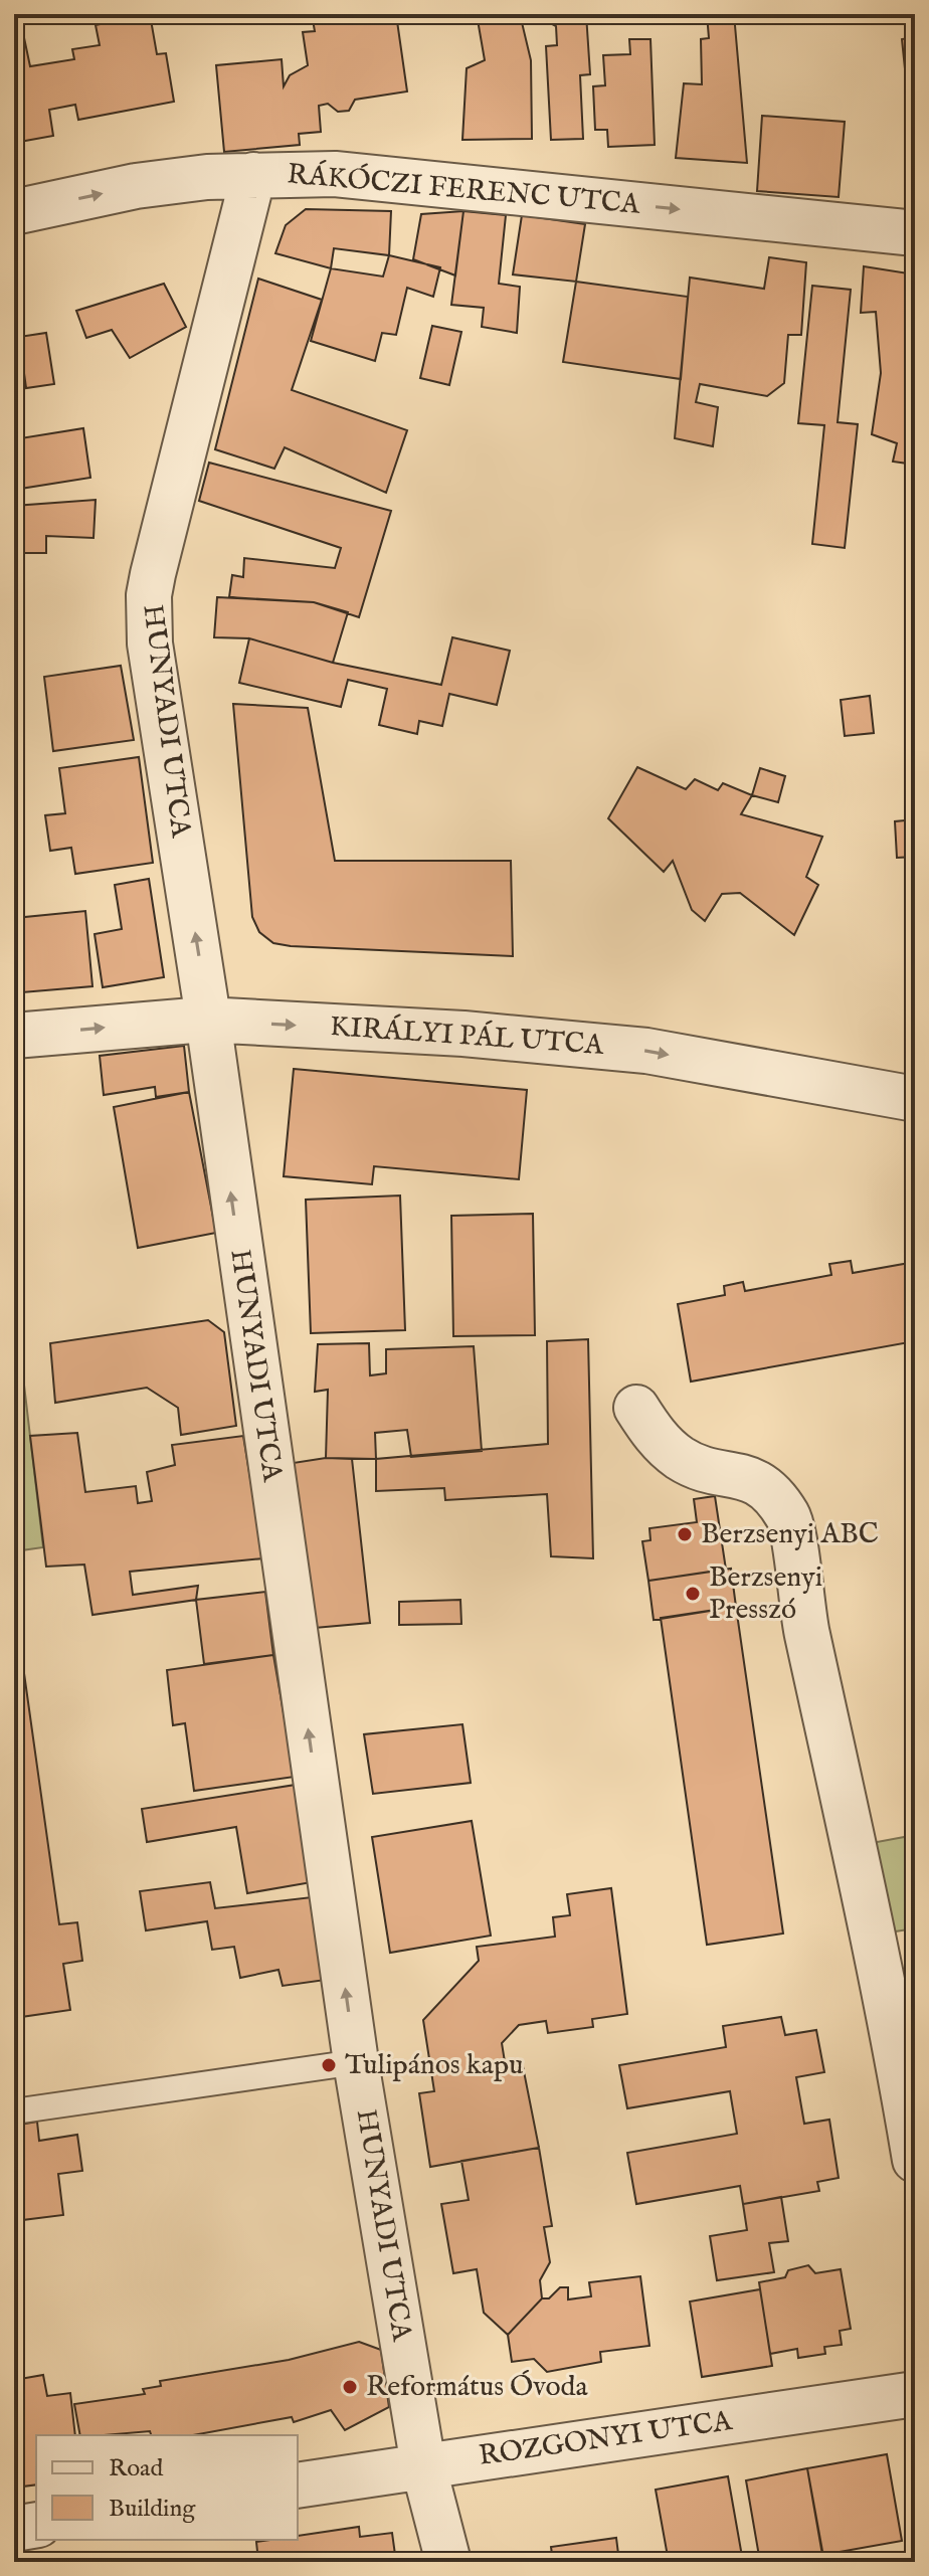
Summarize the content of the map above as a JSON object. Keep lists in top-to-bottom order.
{
  "streets": {
    "street": [
      "RÁKÓCZI FERENC UTCA",
      "HUNYADI UTCA",
      "KIRÁLYI PÁL UTCA",
      "ROZGONYI UTCA"
    ]
  },
  "crossings": [
    ["RÁKÓCZI FERENC UTCA", "HUNYADI UTCA"],
    ["HUNYADI UTCA", "KIRÁLYI PÁL UTCA"],
    ["HUNYADI UTCA", "ROZGONYI UTCA"]
  ],
  "one_way": ["RÁKÓCZI FERENC UTCA", "HUNYADI UTCA", "KIRÁLYI PÁL UTCA"],
  "places": [
    "Berzsenyi ABC",
    "Berzsenyi Presszó",
    "Tulipános kapu",
    "Református Óvoda"
  ],
  "legend": ["Road", "Building"]
}
